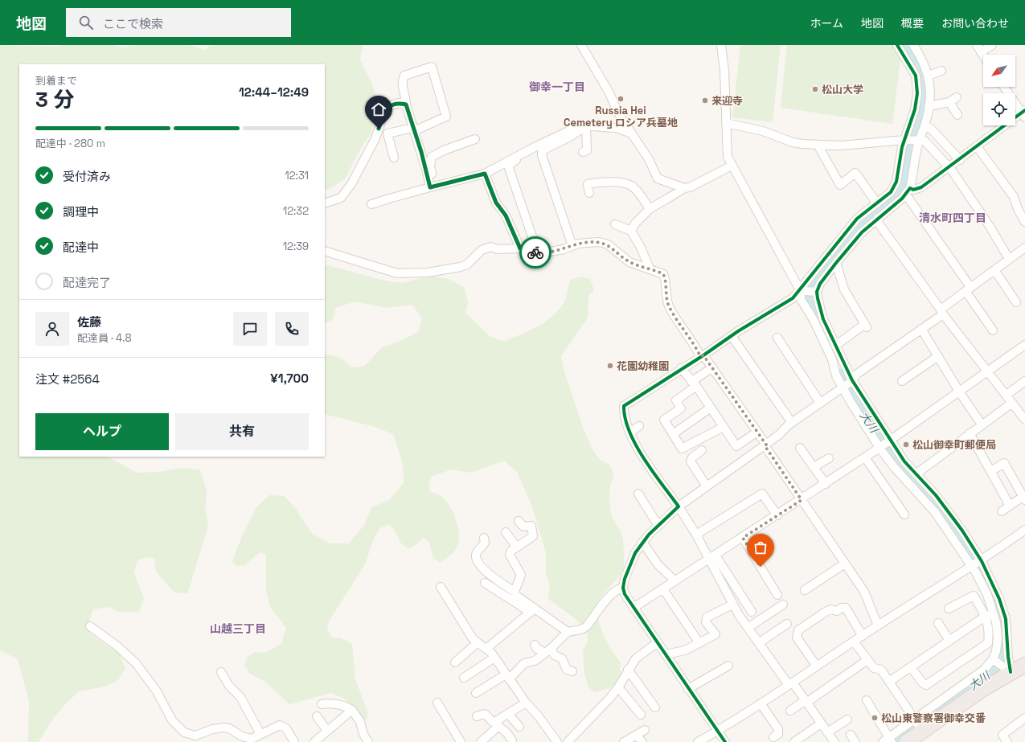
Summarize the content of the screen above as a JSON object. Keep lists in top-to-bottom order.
{
  "districts": ["御幸一丁目", "清水町四丁目", "山越三丁目"],
  "water": ["大川"],
  "places": [
    "松山大学",
    "Russia Hei Cemetery ロシア兵墓地",
    "来迎寺",
    "花園幼稚園",
    "松山御幸町郵便局",
    "松山東警察署御幸交番"
  ],
  "north": "bottom left",
  "page": {
    "header": "地図",
    "search": "ここで検索",
    "nav": [
      "ホーム",
      "地図",
      "概要",
      "お問い合わせ"
    ],
    "heading": ["3 分", "到着まで", "12:44–12:49"],
    "panel": [
      "佐藤",
      "配達員 · 4.8",
      "注文 #2564",
      "¥1,700"
    ],
    "bar": "配達中 · 280 m",
    "list": [
      ["受付済み", "12:31"],
      ["調理中", "12:32"],
      ["配達中", "12:39"],
      "配達完了"
    ],
    "buttons": ["ヘルプ", "共有"]
  }
}
